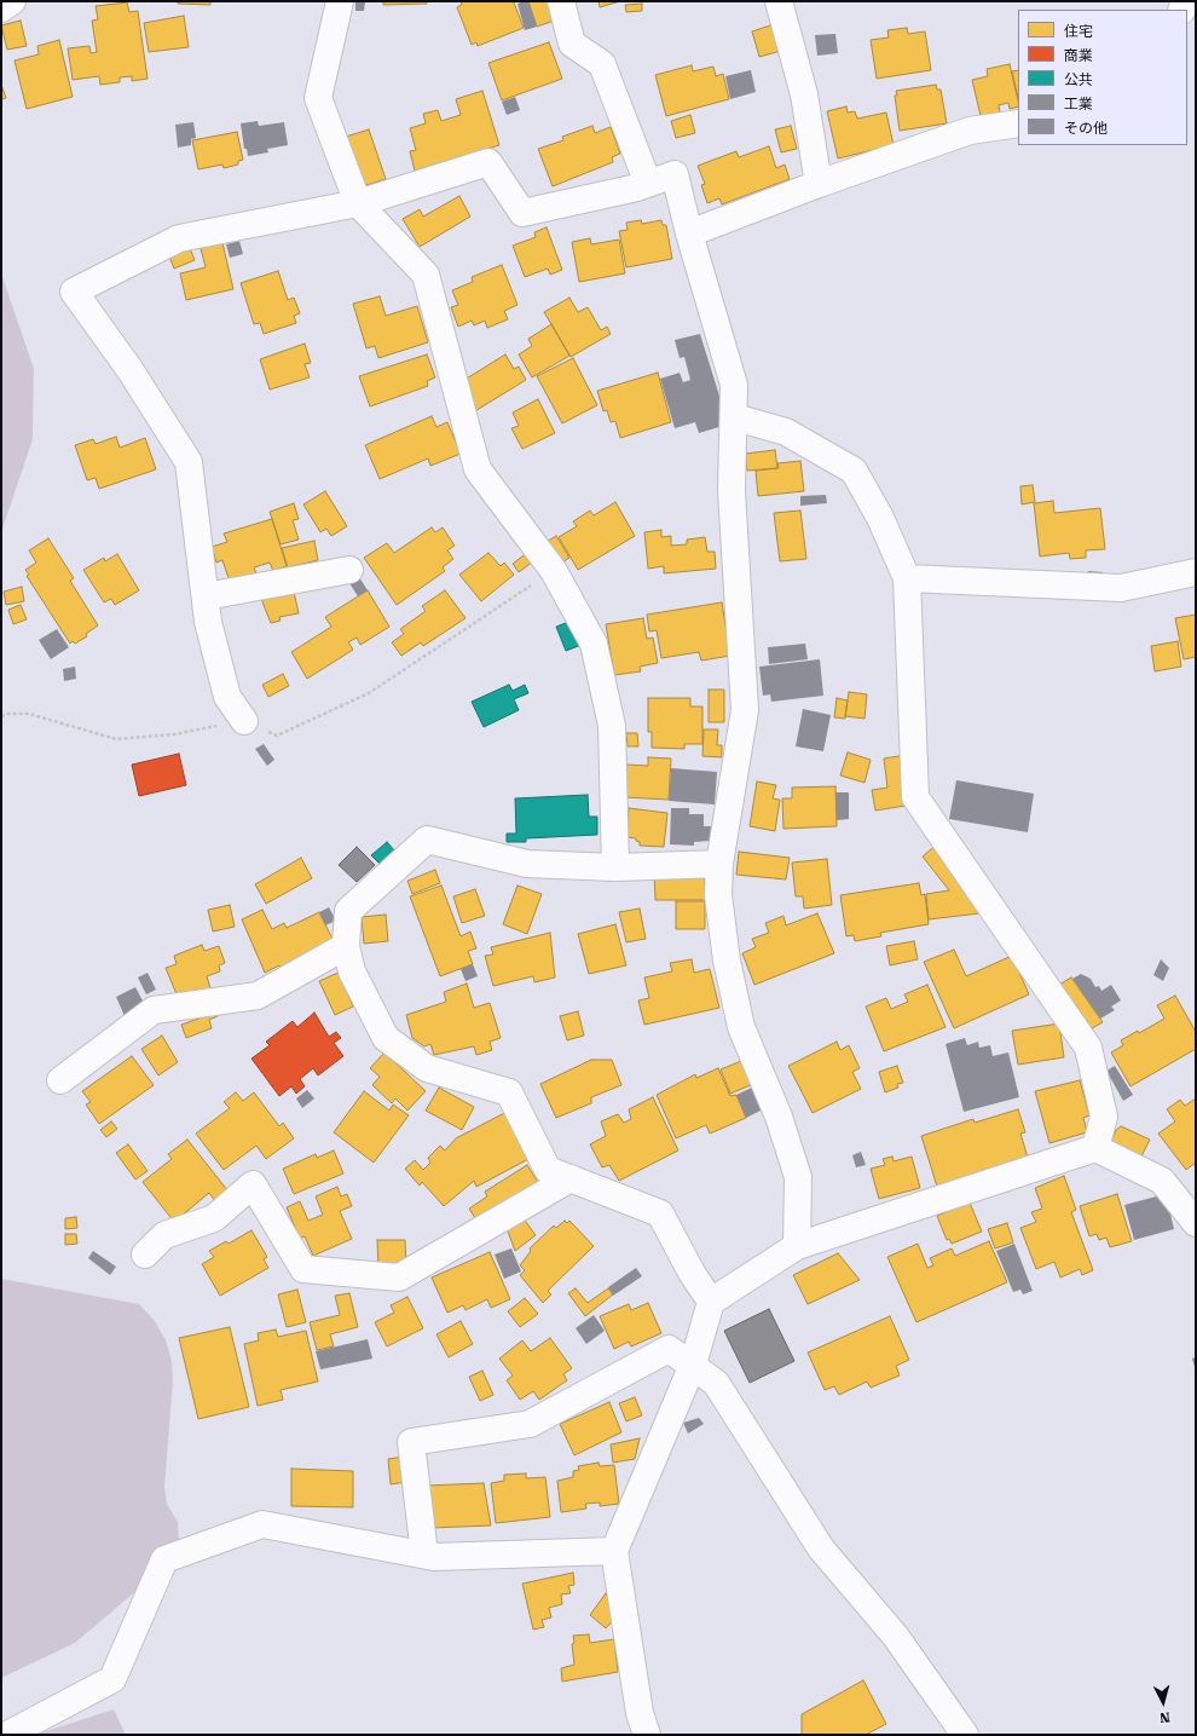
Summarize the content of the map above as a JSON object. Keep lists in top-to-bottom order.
{
  "legend": [
    "住宅",
    "商業",
    "公共",
    "工業",
    "その他"
  ],
  "north": "bottom"
}
